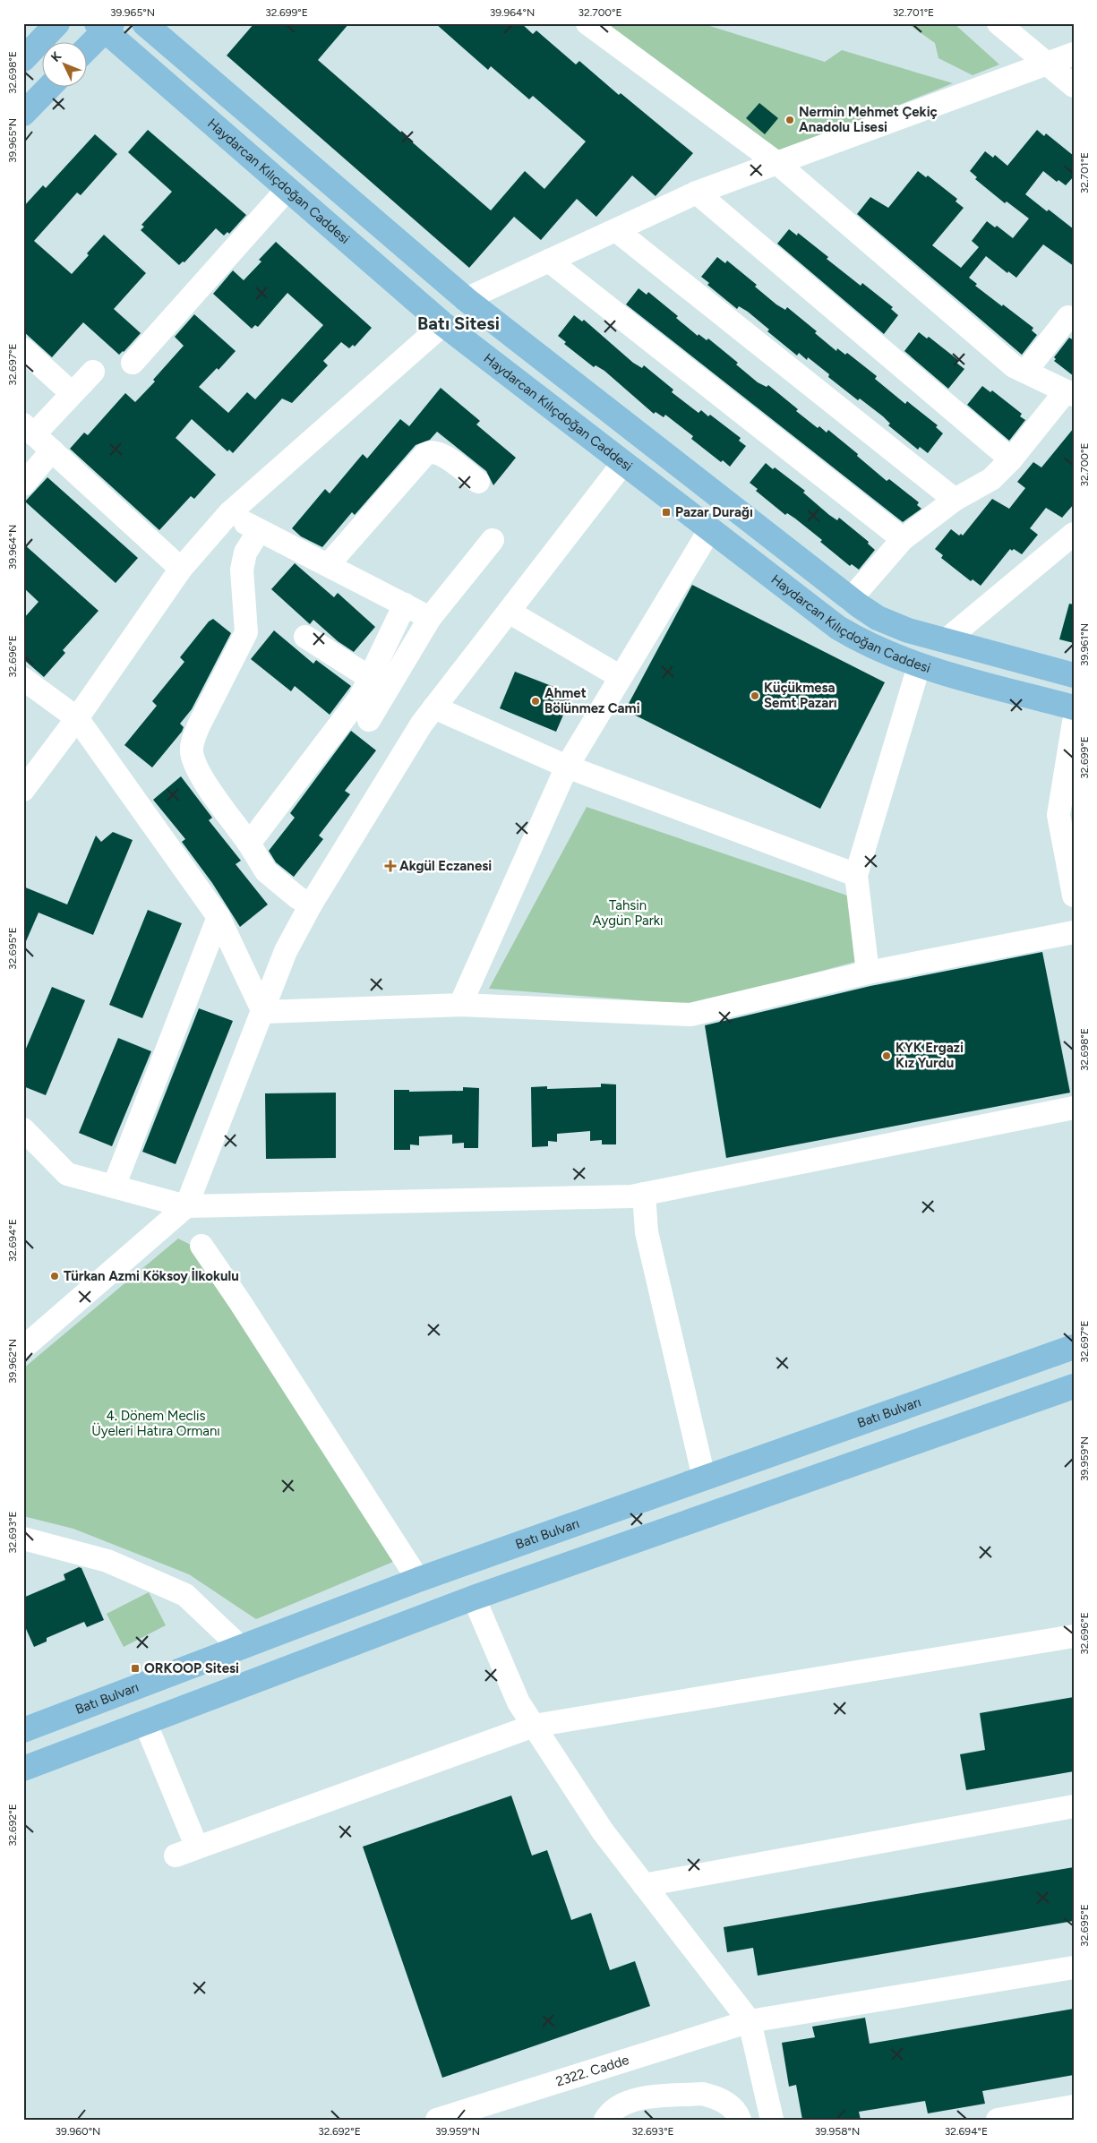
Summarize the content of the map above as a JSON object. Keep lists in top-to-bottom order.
{
  "streets": {
    "main road": ["Haydarcan Kılıçdoğan Caddesi", "Batı Bulvarı"],
    "street": ["2322. Cadde"]
  },
  "districts": ["Batı Sitesi"],
  "parks": ["Tahsin Aygün Parkı", "4. Dönem Meclis Üyeleri Hatıra Ormanı"],
  "places": {
    "other": [
      "Nermin Mehmet Çekiç Anadolu Lisesi",
      "Küçükmesa Semt Pazarı",
      "Ahmet Bölünmez Cami",
      "KYK Ergazi Kız Yurdu",
      "Türkan Azmi Köksoy İlkokulu"
    ],
    "transit": ["Pazar Durağı", "ORKOOP Sitesi"],
    "health": ["Akgül Eczanesi"]
  },
  "north": "top left",
  "coordinates": [
    "39.965°N",
    "32.699°E",
    "39.964°N",
    "32.700°E",
    "32.701°E",
    "32.698°E",
    "32.697°E",
    "39.961°N",
    "32.696°E",
    "32.695°E",
    "32.694°E",
    "39.962°N",
    "39.959°N",
    "32.693°E",
    "32.692°E",
    "39.960°N",
    "39.958°N"
  ]
}
